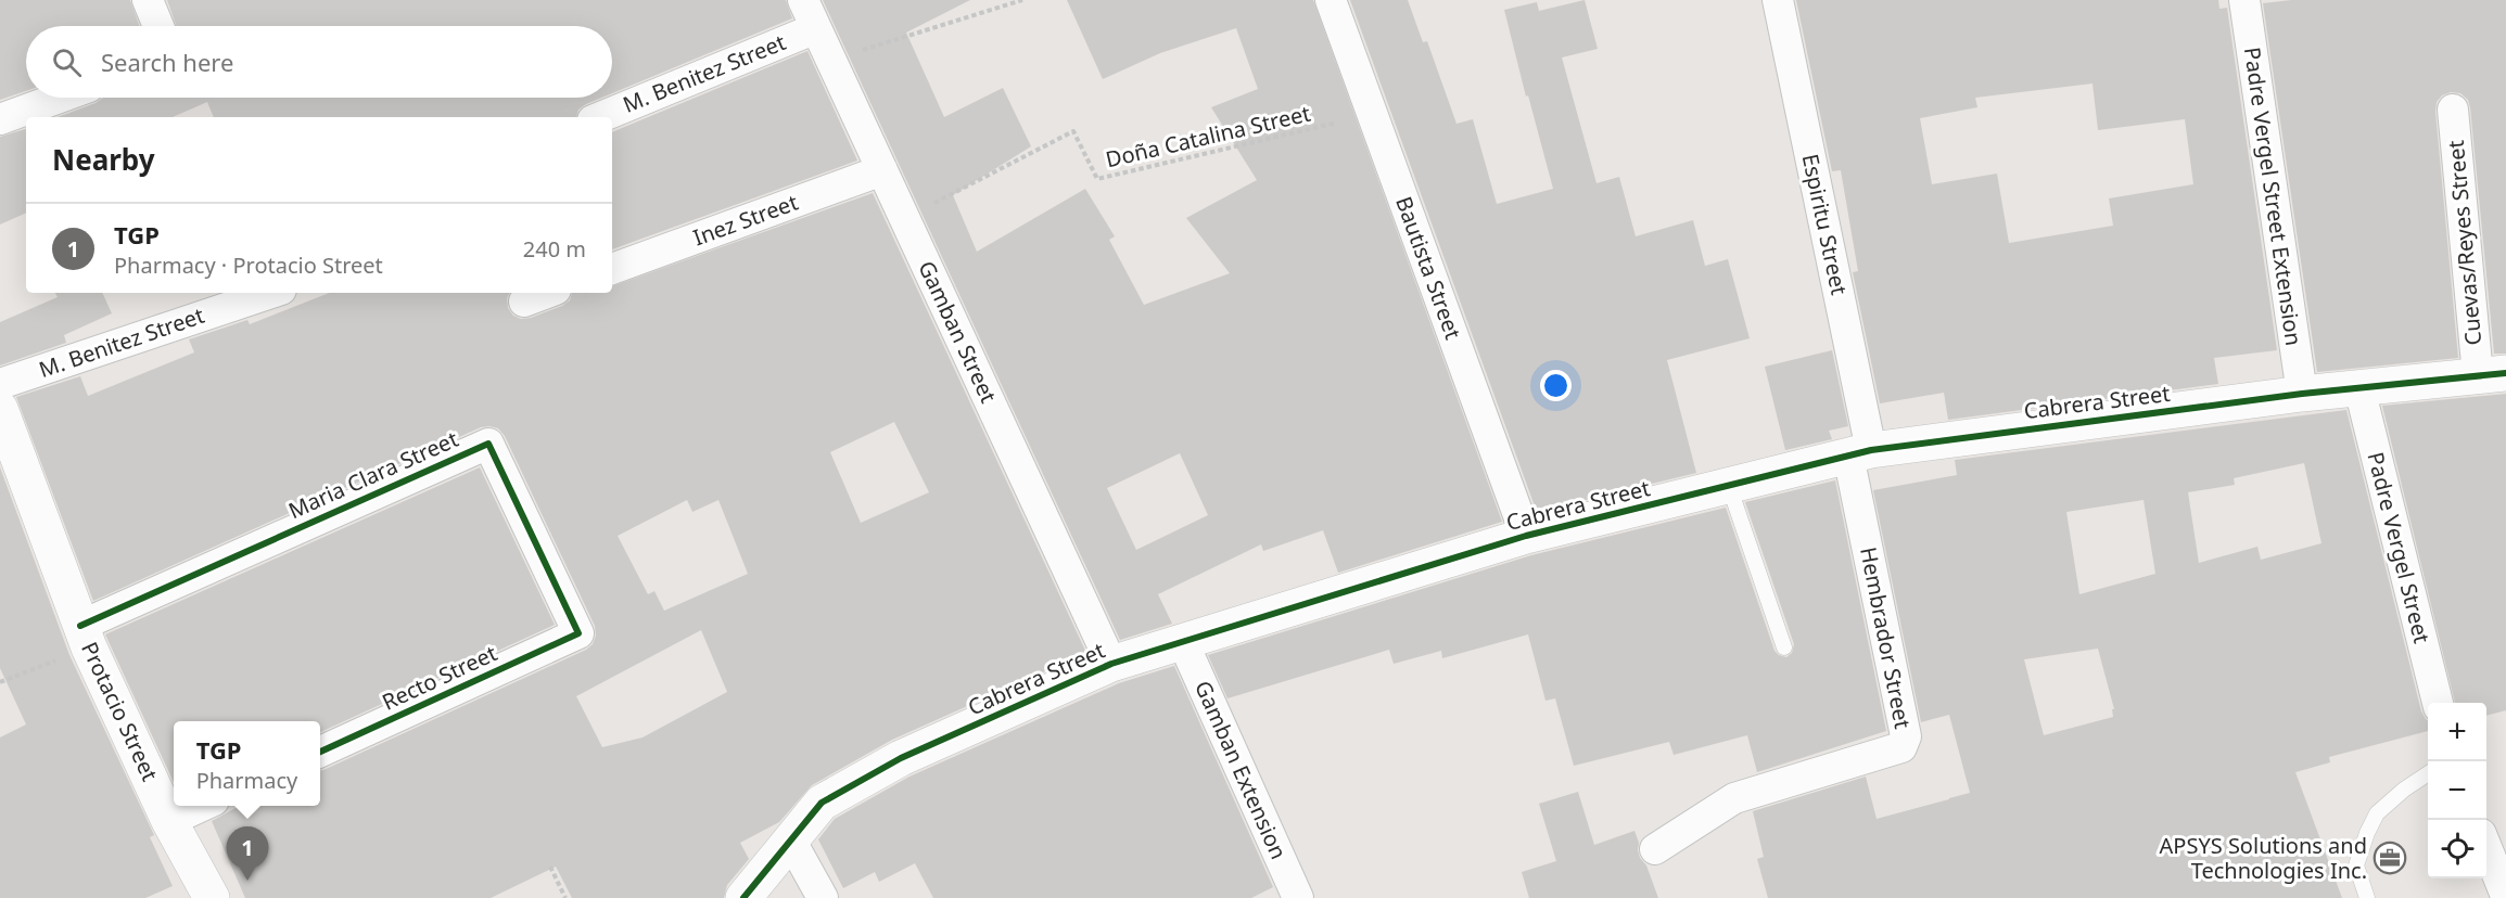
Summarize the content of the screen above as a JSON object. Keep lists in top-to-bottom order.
{
  "streets": {
    "street": [
      "M. Benitez Street",
      "Padre Vergel Street Extension",
      "Inez Street",
      "Espiritu Street",
      "Cuevas/Reyes Street",
      "Bautista Street",
      "Gamban Street",
      "Cabrera Street",
      "Maria Clara Street",
      "Padre Vergel Street",
      "Hembrador Street",
      "Recto Street",
      "Protacio Street",
      "Gamban Extension"
    ],
    "path": ["Doña Catalina Street"]
  },
  "crossings": [
    ["M. Benitez Street", "Gamban Street"],
    ["Doña Catalina Street", "Bautista Street"],
    ["Doña Catalina Street", "Gamban Street"],
    ["Padre Vergel Street Extension", "Cabrera Street"],
    ["Inez Street", "Gamban Street"],
    ["Espiritu Street", "Cabrera Street"],
    ["Espiritu Street", "Hembrador Street"],
    ["Cuevas/Reyes Street", "Cabrera Street"],
    ["Bautista Street", "Cabrera Street"],
    ["Gamban Street", "Cabrera Street"],
    ["Cabrera Street", "Padre Vergel Street"],
    ["Cabrera Street", "Hembrador Street"],
    ["Cabrera Street", "Gamban Extension"],
    ["Maria Clara Street", "Recto Street"],
    ["Maria Clara Street", "Protacio Street"]
  ],
  "places": {
    "office": ["APSYS Solutions and Technologies Inc."]
  },
  "page": {
    "search": "Search here",
    "heading": "Nearby",
    "list": [
      {
        "mark": "1",
        "name": "TGP",
        "note": "Pharmacy · Protacio Street",
        "value": "240 m"
      }
    ],
    "map_buttons": ["+", "−"],
    "popup": ["TGP", "Pharmacy"],
    "pins": "1"
  }
}
